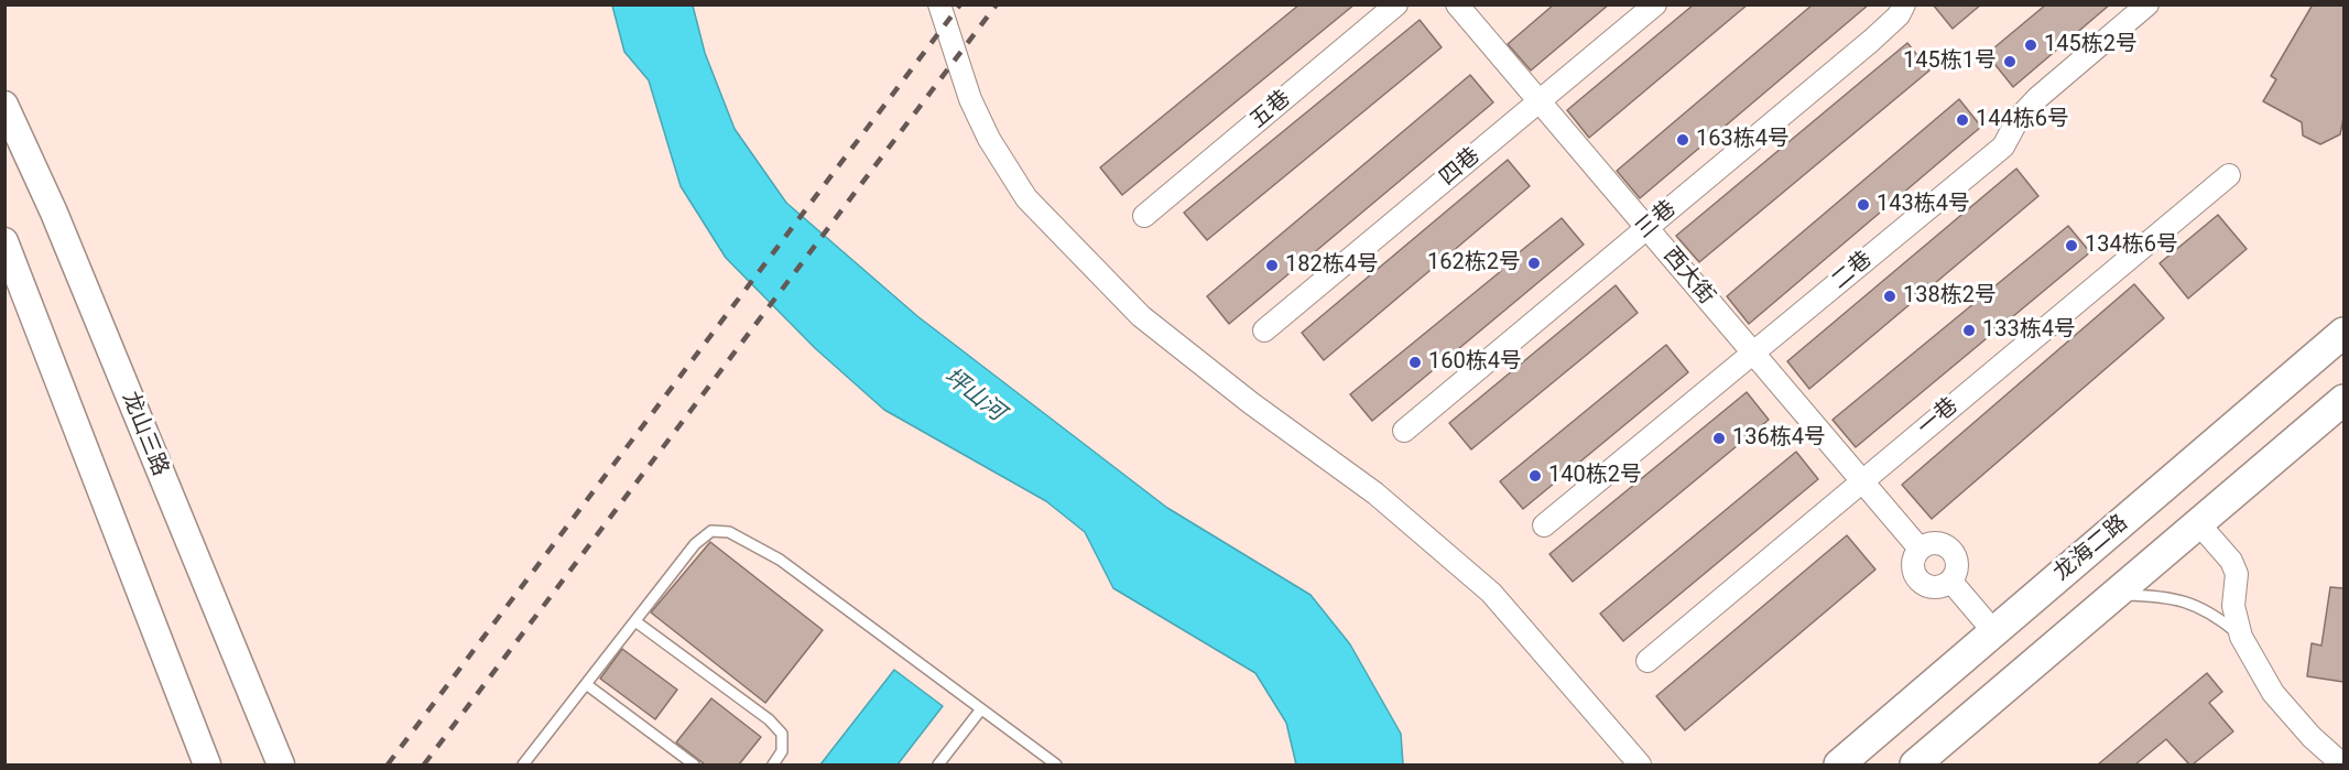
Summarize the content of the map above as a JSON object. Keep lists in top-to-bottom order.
{
  "streets": {
    "main road": ["龙海二路"],
    "street": [
      "五巷",
      "四巷",
      "三巷",
      "二巷",
      "西大街",
      "一巷",
      "龙山三路"
    ]
  },
  "crossings": [
    ["四巷", "西大街"],
    ["三巷", "西大街"],
    ["二巷", "西大街"],
    ["西大街", "一巷"]
  ],
  "water": ["坪山河"],
  "places": [
    "145栋2号",
    "145栋1号",
    "144栋6号",
    "163栋4号",
    "143栋4号",
    "134栋6号",
    "162栋2号",
    "182栋4号",
    "138栋2号",
    "133栋4号",
    "160栋4号",
    "136栋4号",
    "140栋2号"
  ]
}
